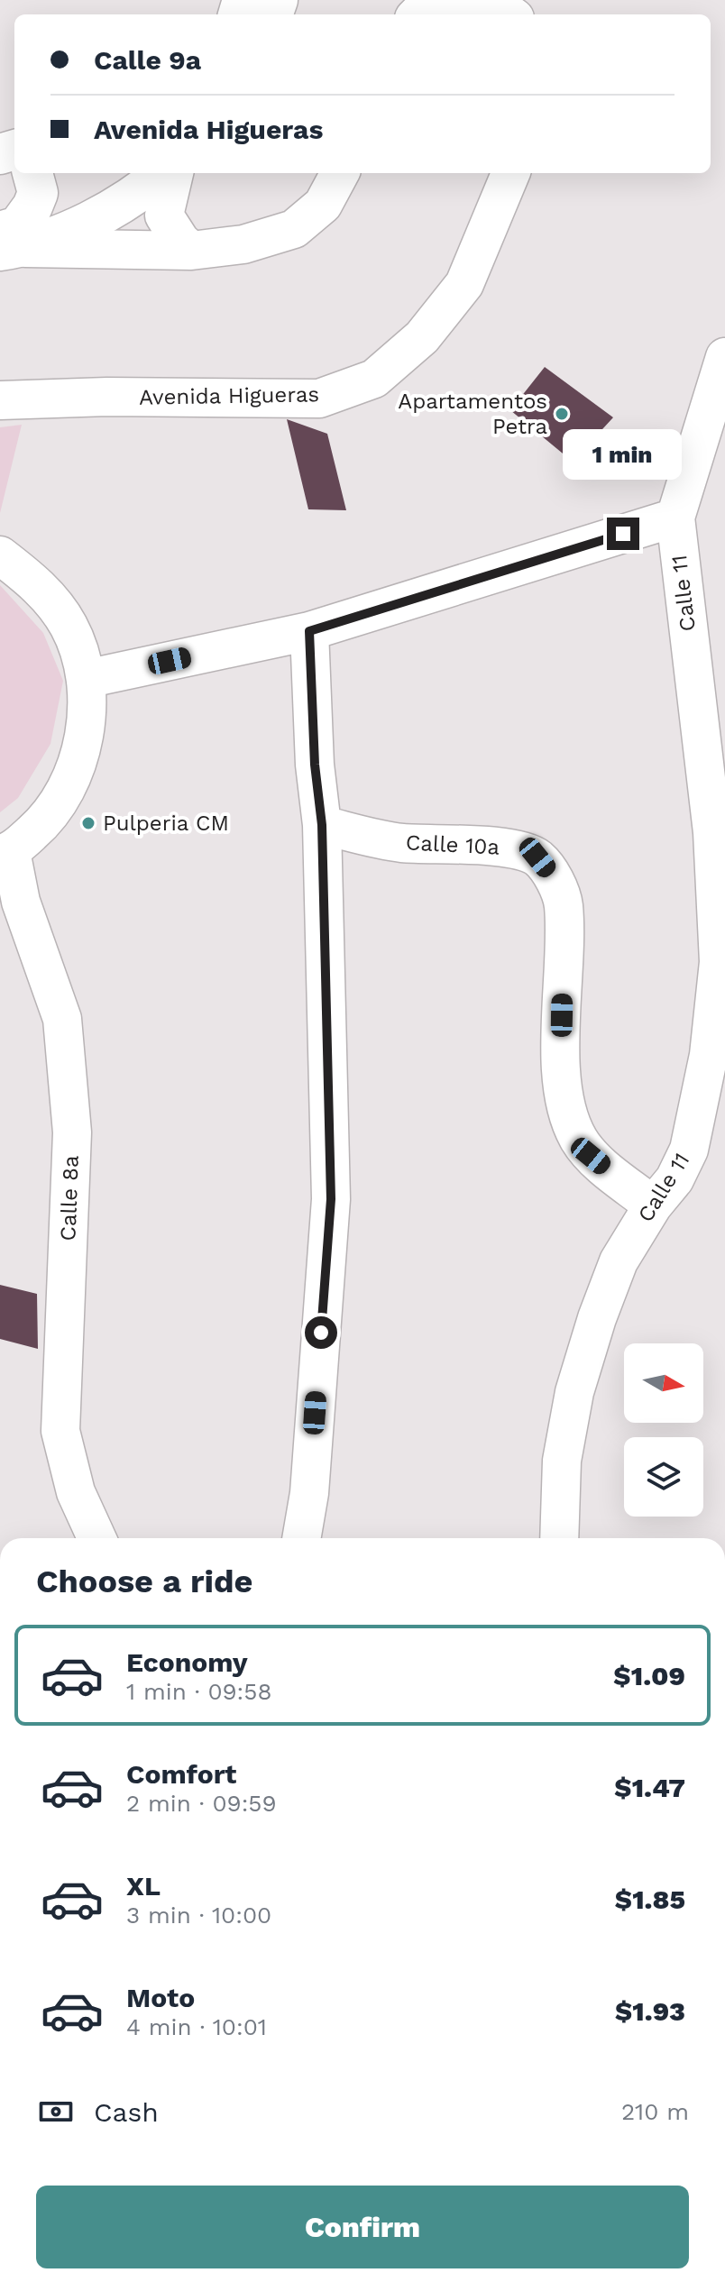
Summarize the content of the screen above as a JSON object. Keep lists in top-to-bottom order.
{
  "streets": {
    "street": [
      "Avenida Higueras",
      "Calle 11",
      "Calle 10a",
      "Calle 8a"
    ]
  },
  "crossings": [
    ["Calle 11", "Calle 10a"]
  ],
  "places": ["Apartamentos Petra", "Pulperia CM"],
  "north": "right",
  "page": {
    "banner": ["Calle 9a", "Avenida Higueras"],
    "bubble": "1 min",
    "heading": "Choose a ride",
    "list": [
      {
        "name": "Economy",
        "note": "1 min · 09:58",
        "value": "$1.09"
      },
      {
        "name": "Comfort",
        "note": "2 min · 09:59",
        "value": "$1.47"
      },
      {
        "name": "XL",
        "note": "3 min · 10:00",
        "value": "$1.85"
      },
      {
        "name": "Moto",
        "note": "4 min · 10:01",
        "value": "$1.93"
      }
    ],
    "pay": ["Cash", "210 m"],
    "buttons": "Confirm"
  }
}
